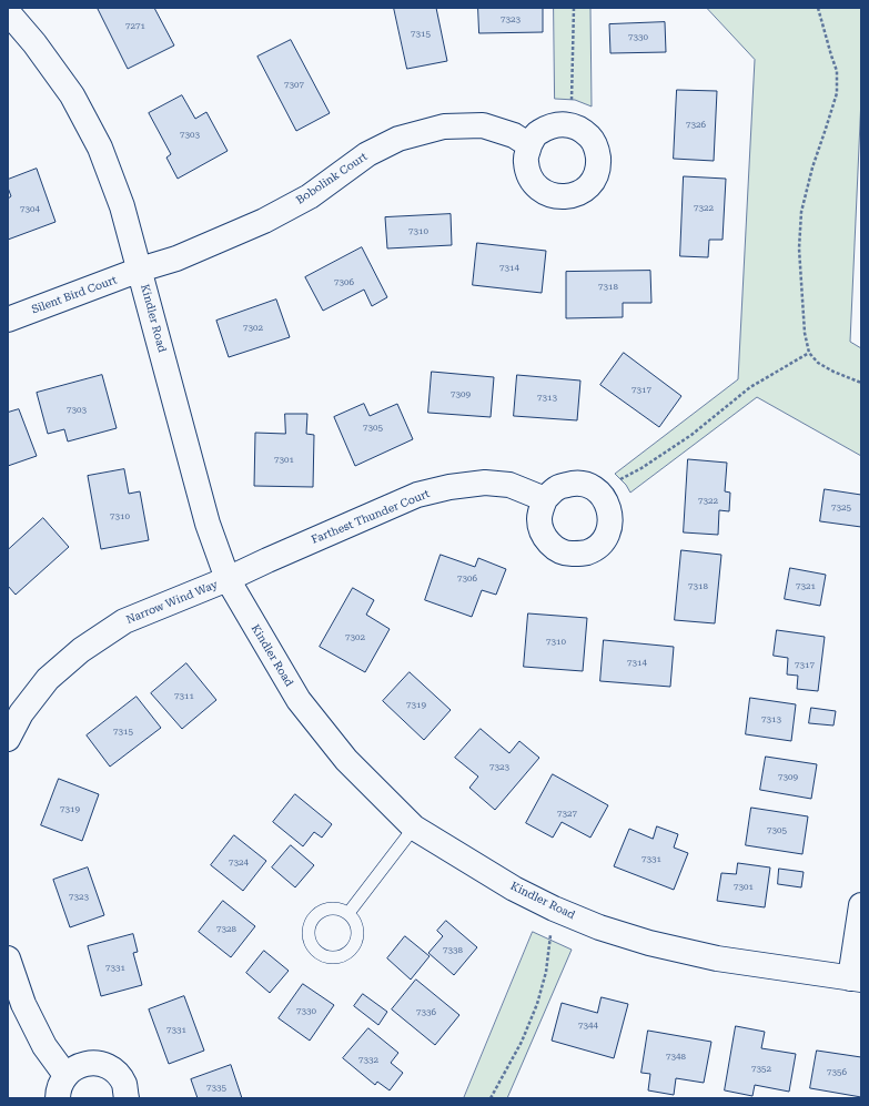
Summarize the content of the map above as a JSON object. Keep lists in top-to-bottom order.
{
  "streets": {
    "street": [
      "Bobolink Court",
      "Silent Bird Court",
      "Kindler Road",
      "Farthest Thunder Court",
      "Narrow Wind Way"
    ]
  },
  "crossings": [
    ["Bobolink Court", "Silent Bird Court"],
    ["Bobolink Court", "Kindler Road"],
    ["Silent Bird Court", "Kindler Road"],
    ["Kindler Road", "Farthest Thunder Court"],
    ["Kindler Road", "Narrow Wind Way"],
    ["Farthest Thunder Court", "Narrow Wind Way"]
  ],
  "house_numbers": [
    "7323",
    "7271",
    "7315",
    "7330",
    "7307",
    "7326",
    "7303",
    "7322",
    "7304",
    "7310",
    "7314",
    "7306",
    "7318",
    "7302",
    "7317",
    "7309",
    "7313",
    "7303",
    "7305",
    "7301",
    "7322",
    "7325",
    "7310",
    "7306",
    "7318",
    "7321",
    "7302",
    "7310",
    "7314",
    "7317",
    "7311",
    "7319",
    "7313",
    "7315",
    "7323",
    "7309",
    "7319",
    "7327",
    "7305",
    "7331",
    "7324",
    "7301",
    "7323",
    "7328",
    "7338",
    "7331",
    "7330",
    "7336",
    "7344",
    "7331",
    "7348",
    "7332",
    "7352",
    "7356",
    "7335"
  ]
}
